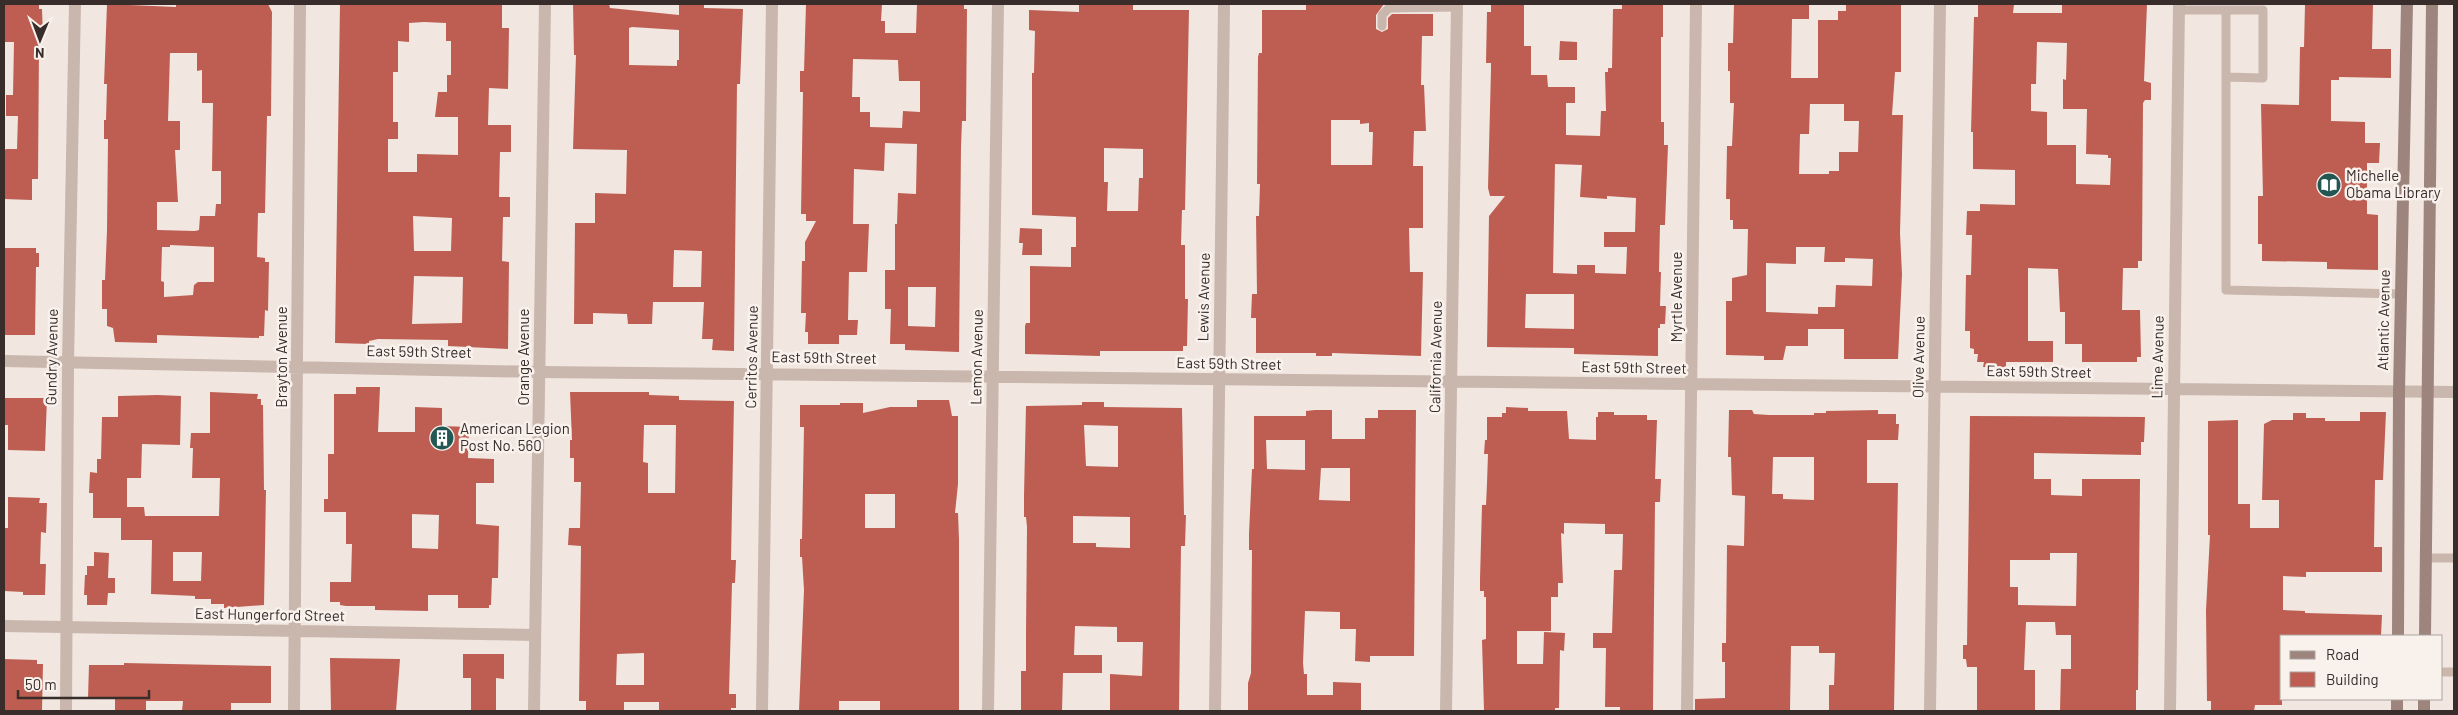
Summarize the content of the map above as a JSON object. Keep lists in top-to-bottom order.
{
  "streets": {
    "main road": ["Atlantic Avenue"],
    "street": [
      "Lewis Avenue",
      "Myrtle Avenue",
      "East 59th Street",
      "Gundry Avenue",
      "Brayton Avenue",
      "Orange Avenue",
      "Cerritos Avenue",
      "Lemon Avenue",
      "California Avenue",
      "Olive Avenue",
      "Lime Avenue",
      "East Hungerford Street"
    ]
  },
  "crossings": [
    ["Lewis Avenue", "East 59th Street"],
    ["Myrtle Avenue", "East 59th Street"],
    ["Atlantic Avenue", "East 59th Street"],
    ["East 59th Street", "Gundry Avenue"],
    ["East 59th Street", "Brayton Avenue"],
    ["East 59th Street", "Orange Avenue"],
    ["East 59th Street", "Cerritos Avenue"],
    ["East 59th Street", "Lemon Avenue"],
    ["East 59th Street", "California Avenue"],
    ["East 59th Street", "Olive Avenue"],
    ["East 59th Street", "Lime Avenue"],
    ["Gundry Avenue", "East Hungerford Street"],
    ["Brayton Avenue", "East Hungerford Street"],
    ["Orange Avenue", "East Hungerford Street"]
  ],
  "places": {
    "library": ["Michelle Obama Library"],
    "building": ["American Legion Post No. 560"]
  },
  "legend": ["Road", "Building"],
  "scale_bar": "50 m",
  "north": "bottom"
}
